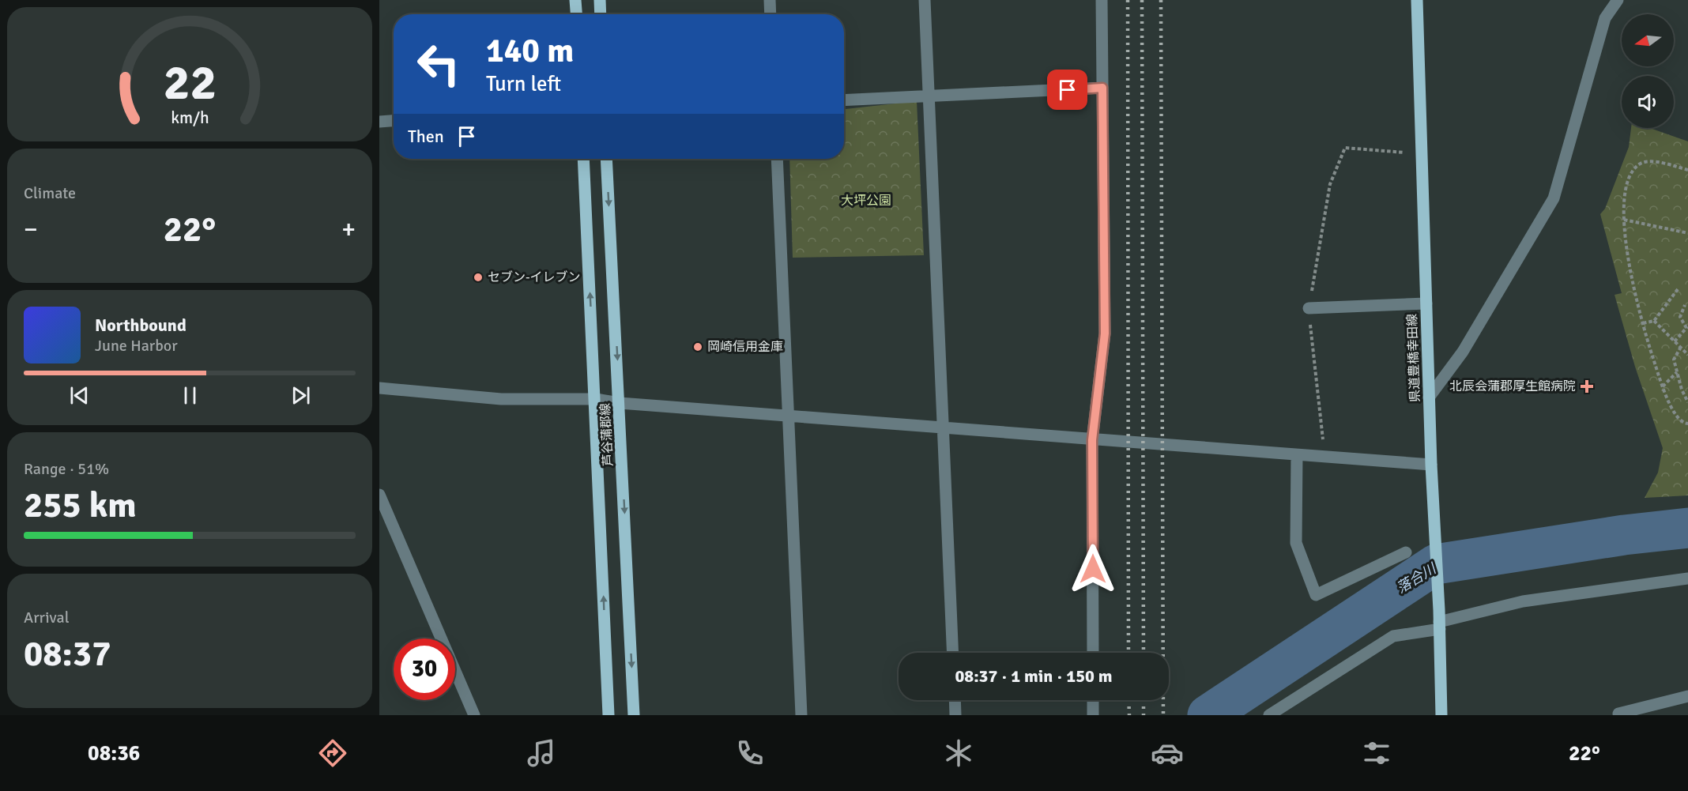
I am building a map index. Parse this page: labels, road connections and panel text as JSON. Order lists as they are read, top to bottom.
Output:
{
  "streets": {
    "main road": ["県道豊橋幸田線", "芦谷蒲郡線"]
  },
  "water": ["落合川"],
  "parks": ["大坪公園"],
  "places": {
    "other": ["セブン-イレブン", "岡崎信用金庫"],
    "health": ["北辰会蒲郡厚生館病院"]
  },
  "north": "left",
  "page": {
    "turn": ["140 m", "Turn left"],
    "then": "Then",
    "tile": [
      "Climate",
      ["Range · 51%", "255 km"],
      ["Arrival", "08:37"]
    ],
    "heat": ["−", "22°", "+"],
    "song": ["Northbound", "June Harbor"],
    "limit": "30",
    "trip": "08:37 · 1 min · 150 m",
    "tabs": ["08:36", "22°"],
    "gauge": ["22", "km/h"]
  }
}
